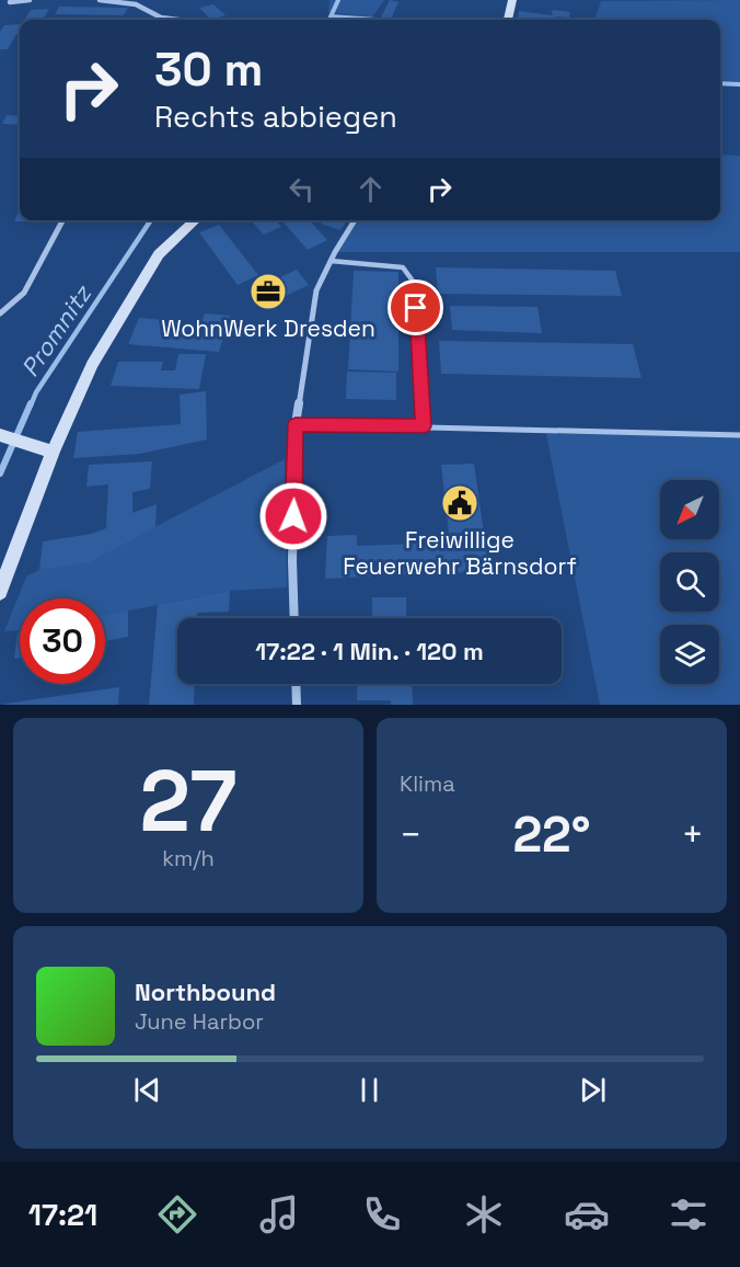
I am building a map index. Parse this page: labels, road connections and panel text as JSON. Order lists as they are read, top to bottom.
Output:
{
  "water": ["Promnitz"],
  "places": {
    "office": ["WohnWerk Dresden"],
    "public building": ["Freiwillige Feuerwehr Bärnsdorf"]
  },
  "north": "bottom left",
  "page": {
    "turn": ["30 m", "Rechts abbiegen"],
    "limit": "30",
    "trip": "17:22 · 1 Min. · 120 m",
    "tile": [
      ["27", "km/h"],
      "Klima"
    ],
    "heat": ["−", "22°", "+"],
    "song": ["Northbound", "June Harbor"],
    "tabs": "17:21"
  }
}
